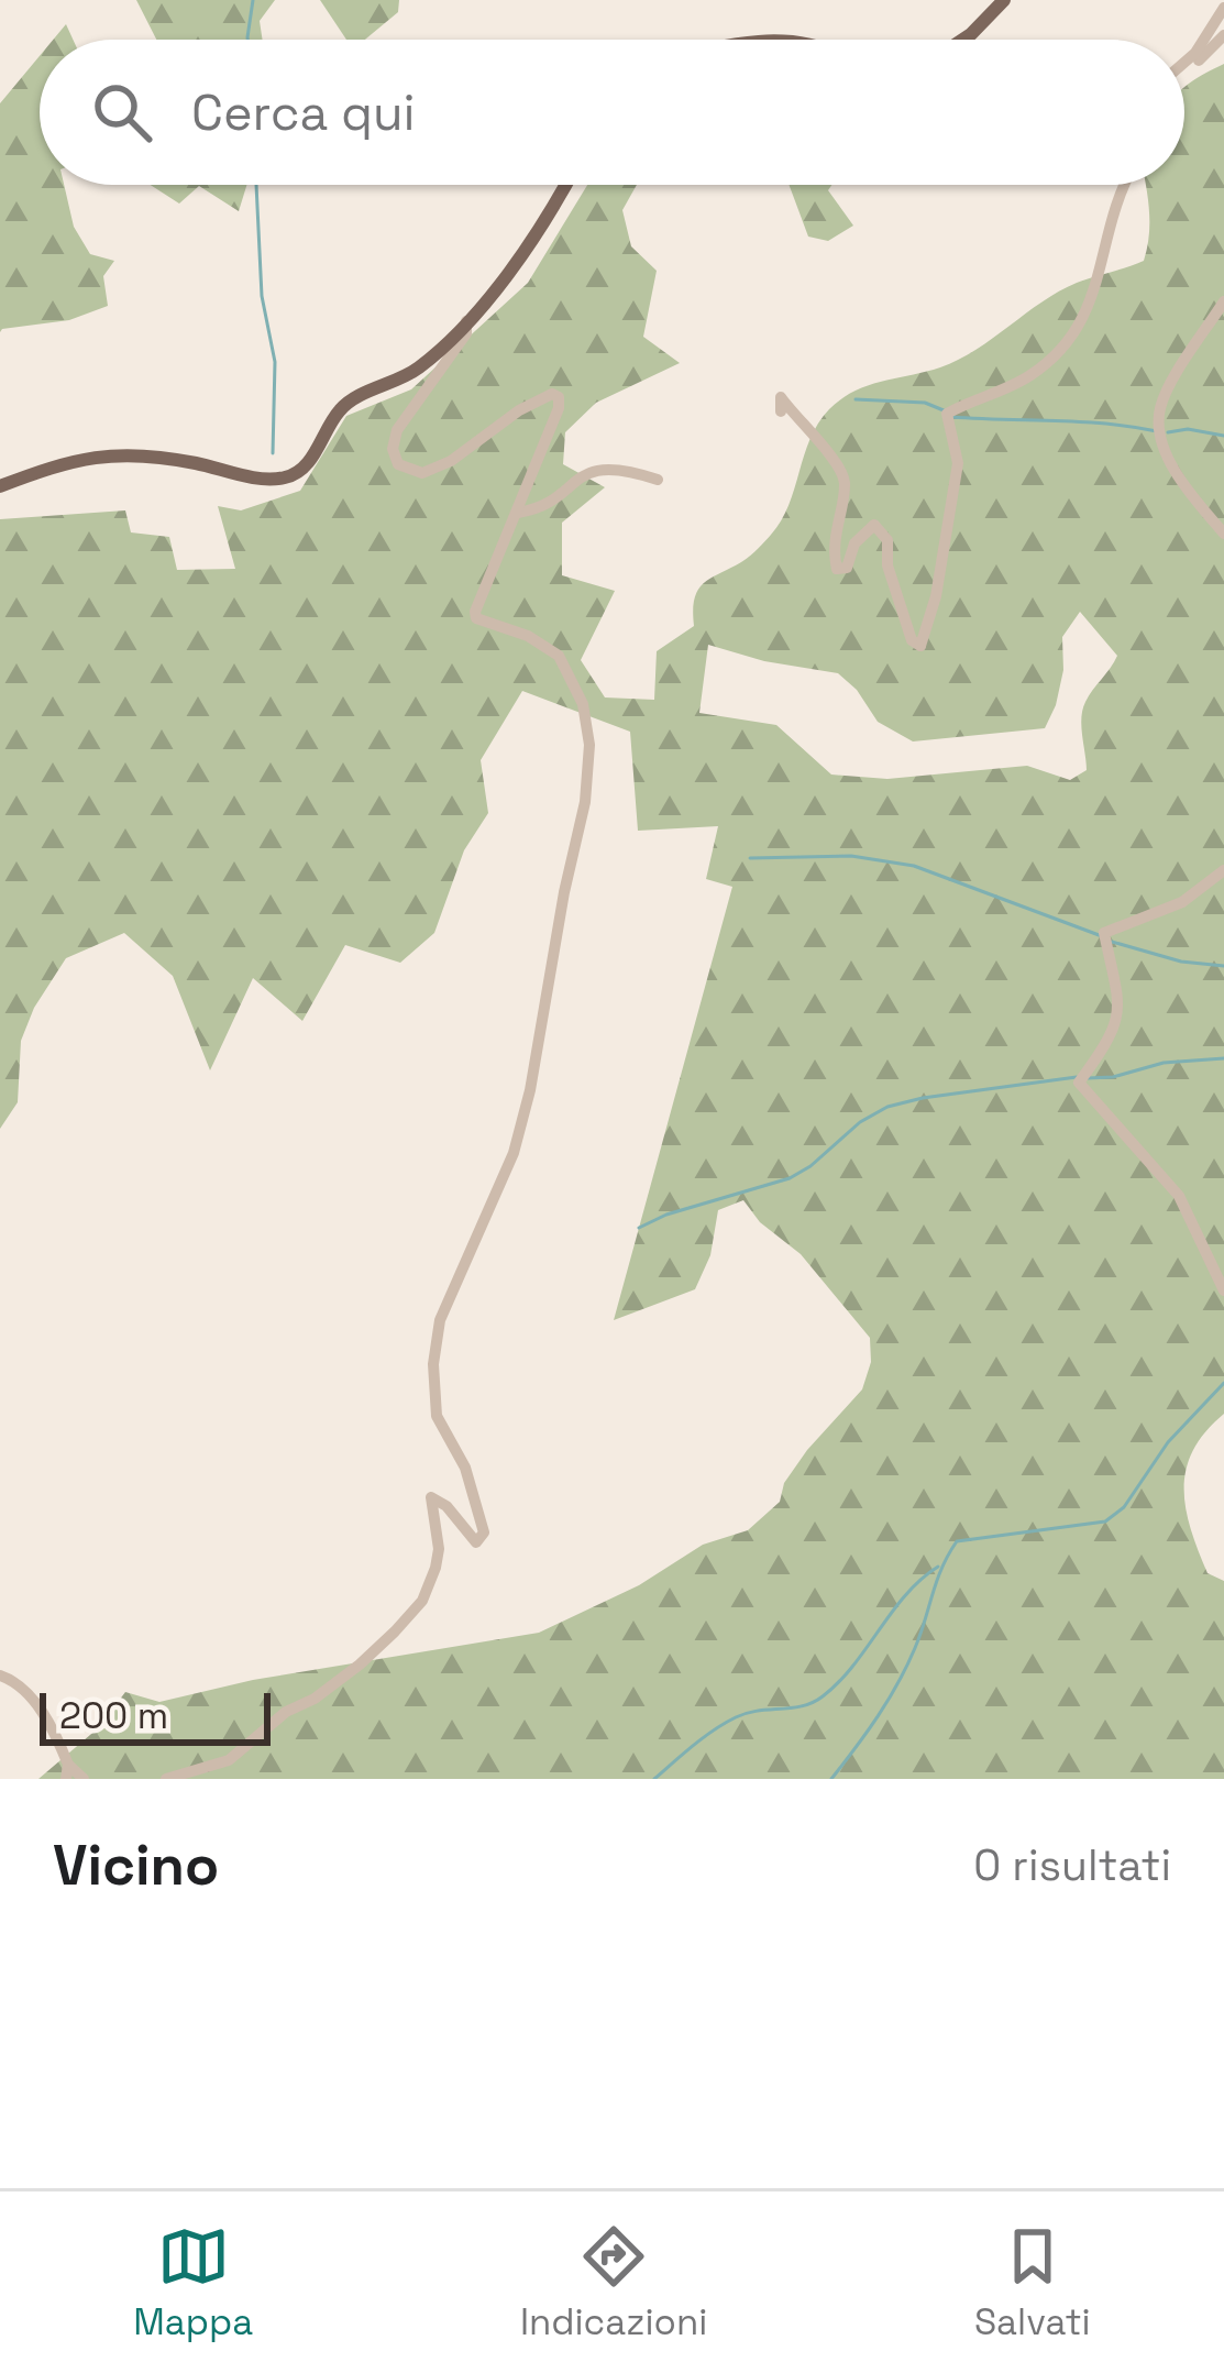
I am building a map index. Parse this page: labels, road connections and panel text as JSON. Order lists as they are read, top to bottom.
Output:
{
  "scale_bar": "200 m",
  "page": {
    "search": "Cerca qui",
    "scale": "200 m",
    "heading": ["Vicino", "0 risultati"],
    "nav": ["Mappa", "Indicazioni", "Salvati"]
  }
}
